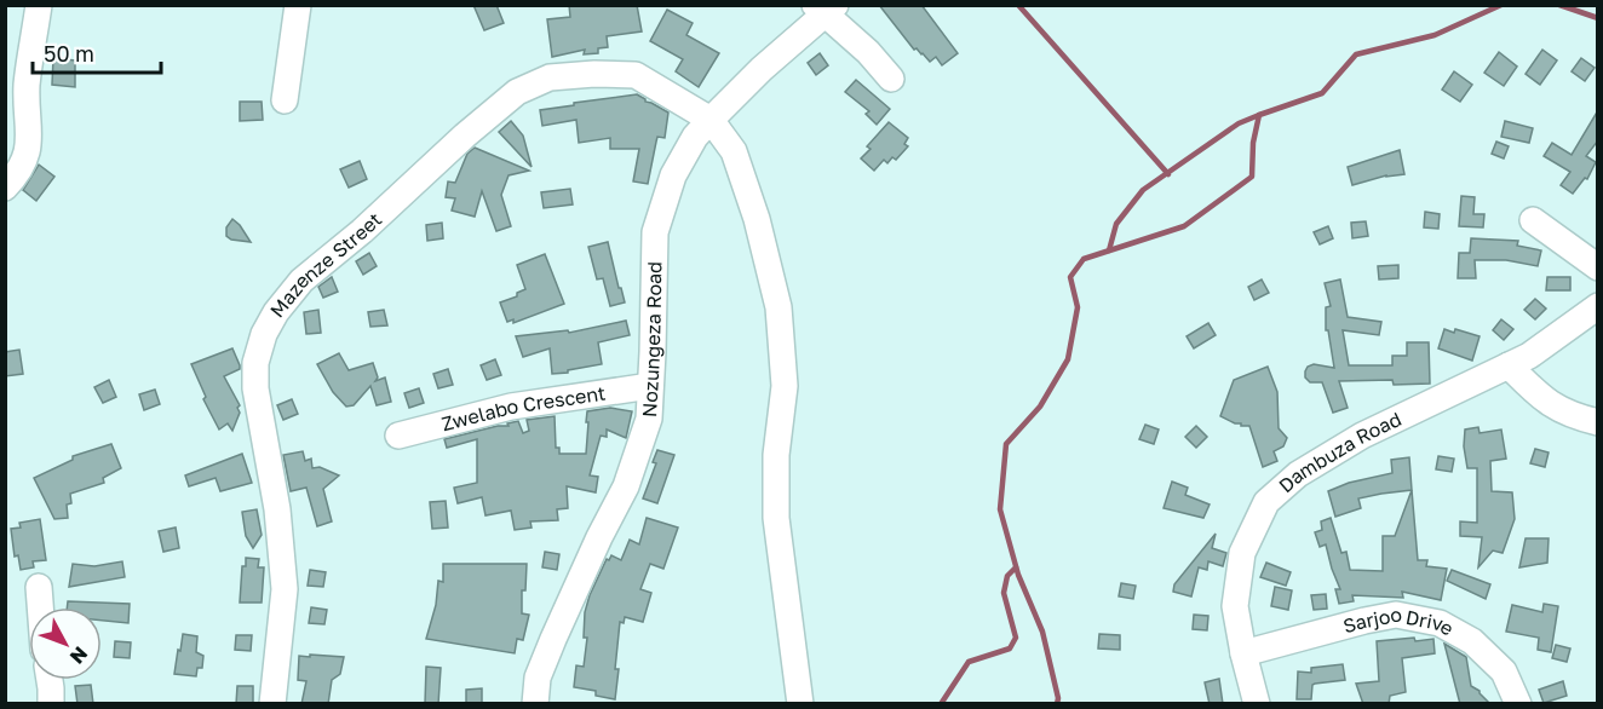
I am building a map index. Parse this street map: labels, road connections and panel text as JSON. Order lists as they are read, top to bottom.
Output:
{
  "streets": {
    "street": [
      "Mazenze Street",
      "Nozungeza Road",
      "Zwelabo Crescent",
      "Dambuza Road",
      "Sarjoo Drive"
    ]
  },
  "crossings": [
    ["Mazenze Street", "Nozungeza Road"],
    ["Nozungeza Road", "Zwelabo Crescent"],
    ["Dambuza Road", "Sarjoo Drive"]
  ],
  "scale_bar": "50 m",
  "north": "bottom right"
}
